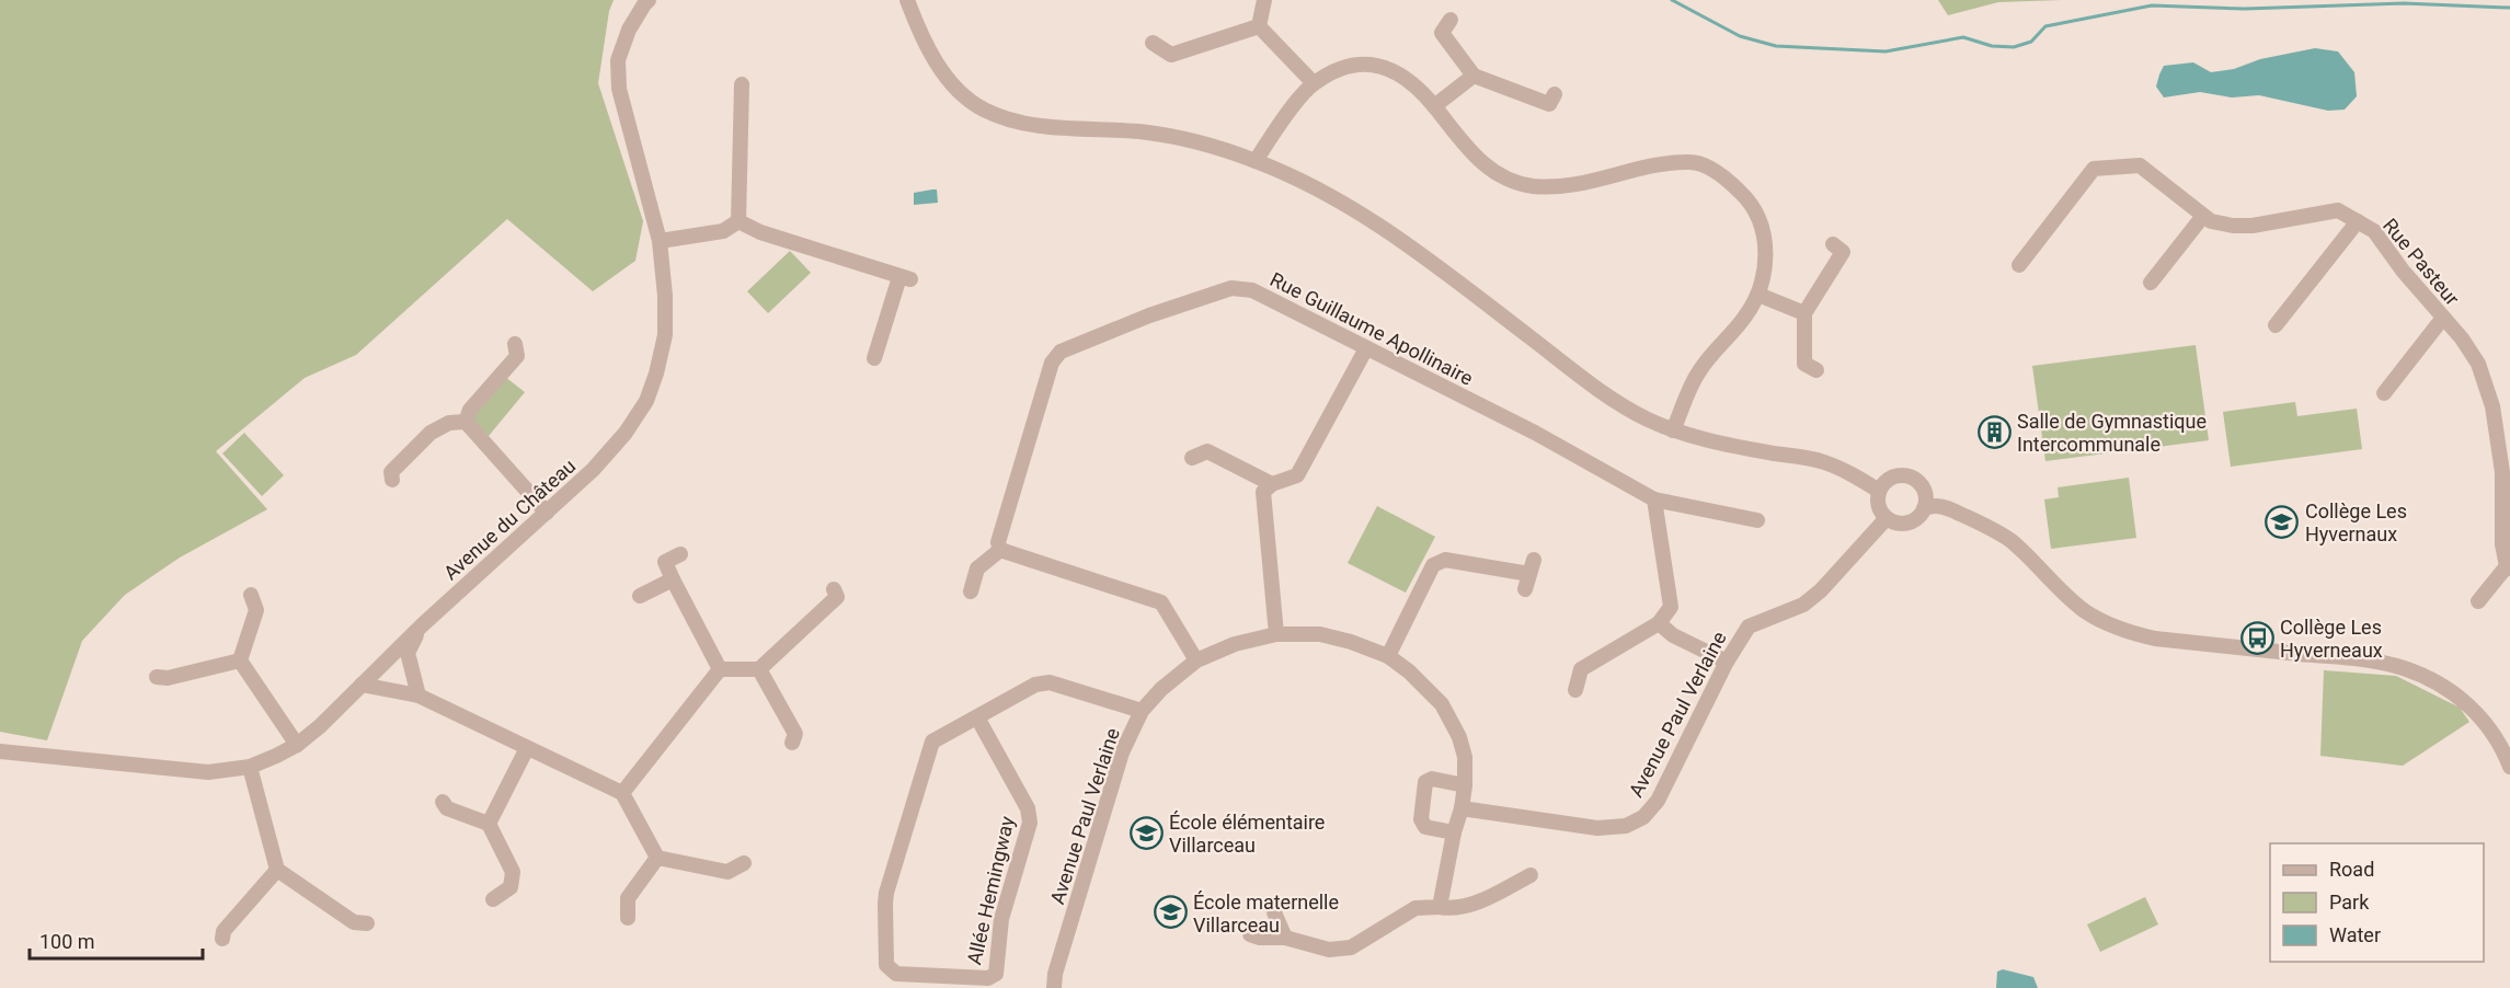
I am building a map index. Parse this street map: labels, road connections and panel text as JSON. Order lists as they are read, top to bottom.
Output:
{
  "streets": {
    "street": [
      "Rue Pasteur",
      "Rue Guillaume Apollinaire",
      "Avenue du Château",
      "Avenue Paul Verlaine",
      "Allée Hemingway"
    ]
  },
  "places": {
    "building": ["Salle de Gymnastique Intercommunale"],
    "school or university": ["Collège Les Hyvernaux", "École élémentaire Villarceau", "École maternelle Villarceau"],
    "bus stop": ["Collège Les Hyverneaux"]
  },
  "legend": ["Road", "Park", "Water"],
  "scale_bar": "100 m"
}
